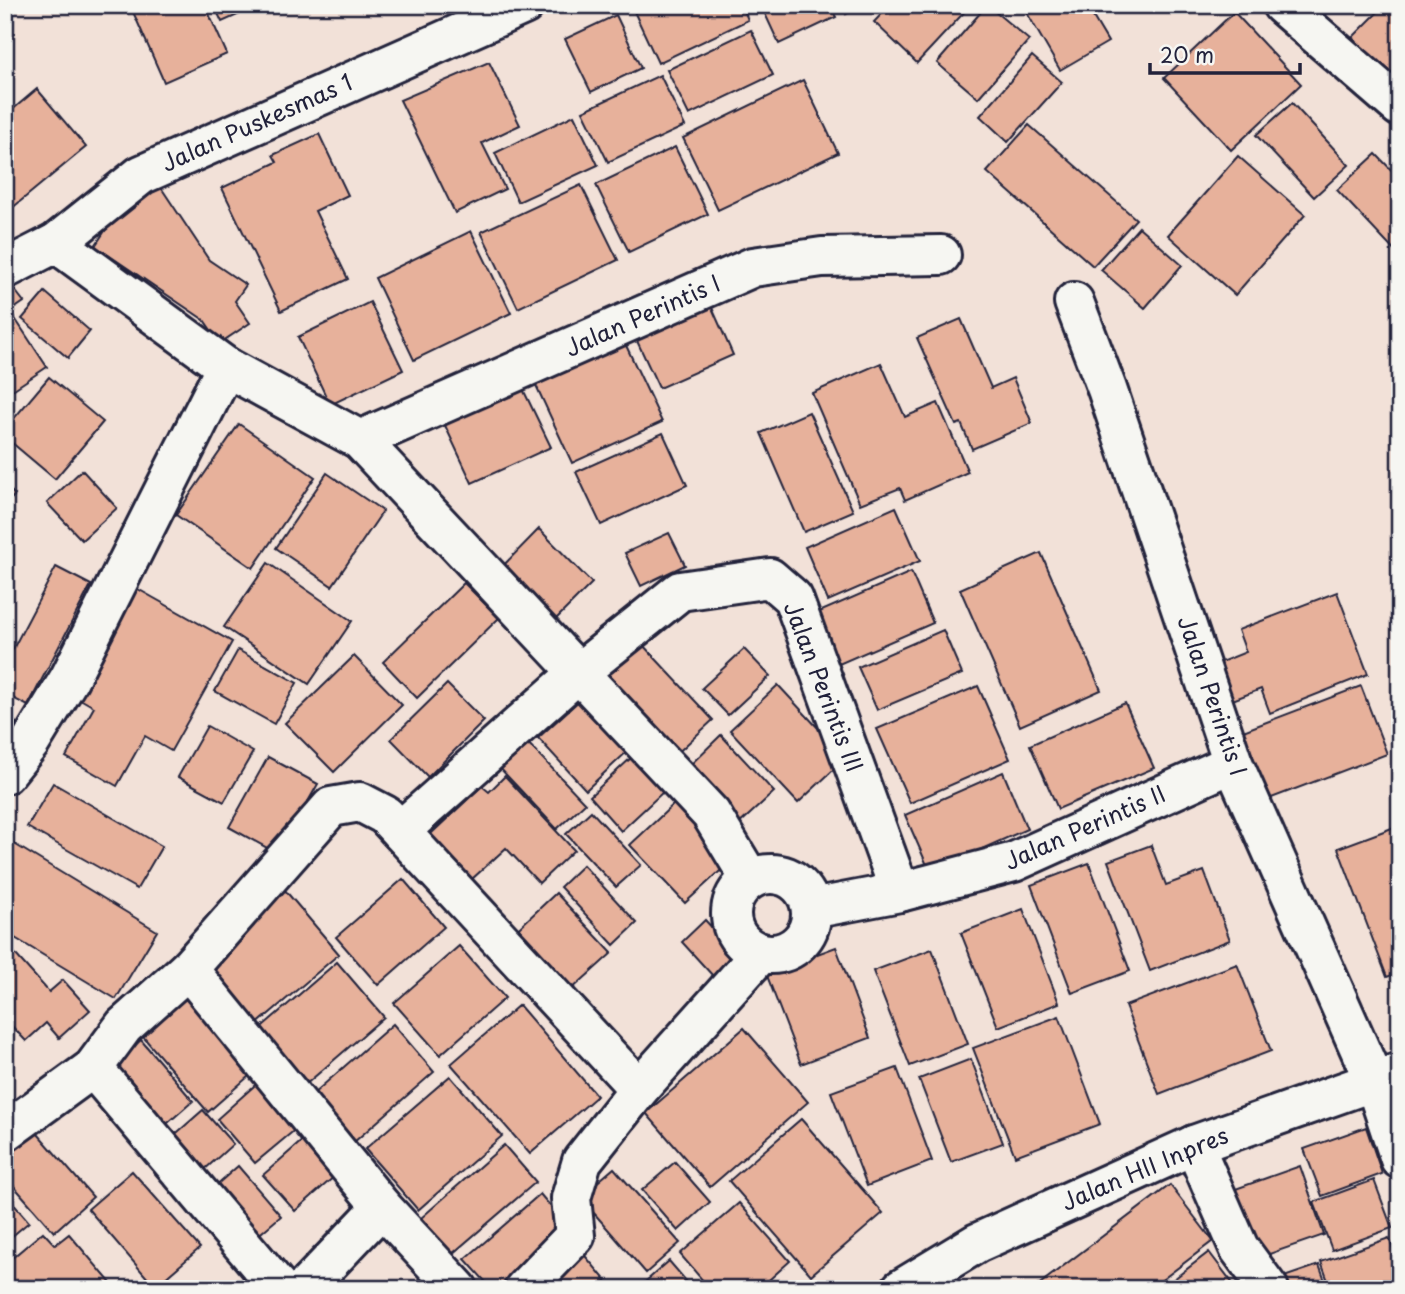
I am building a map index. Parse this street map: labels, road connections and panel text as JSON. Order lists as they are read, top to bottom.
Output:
{
  "streets": {
    "street": [
      "Jalan Puskesmas 1",
      "Jalan Perintis I",
      "Jalan Perintis III",
      "Jalan Perintis II",
      "Jalan HII Inpres"
    ]
  },
  "crossings": [
    ["Jalan Perintis I", "Jalan Perintis II"],
    ["Jalan Perintis I", "Jalan HII Inpres"],
    ["Jalan Perintis III", "Jalan Perintis II"]
  ],
  "scale_bar": "20 m"
}
